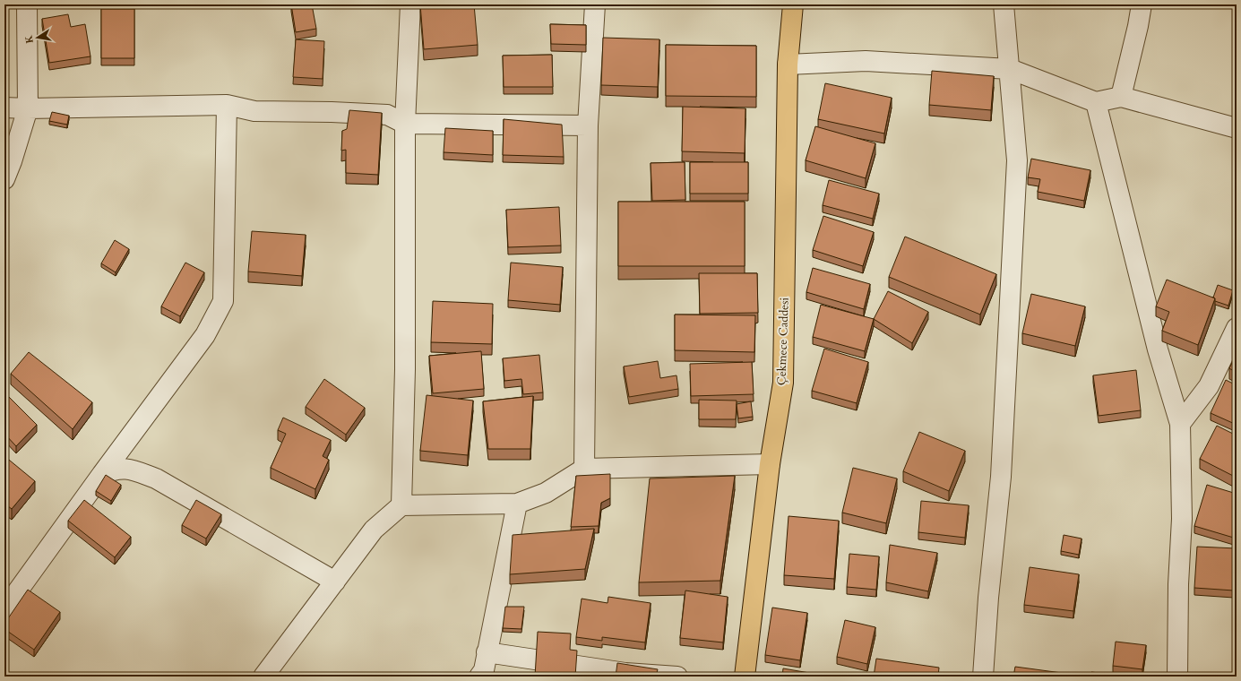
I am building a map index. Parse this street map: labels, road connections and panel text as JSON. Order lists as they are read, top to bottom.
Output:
{
  "streets": {
    "main road": ["Çekmece Caddesi"]
  },
  "north": "left"
}
